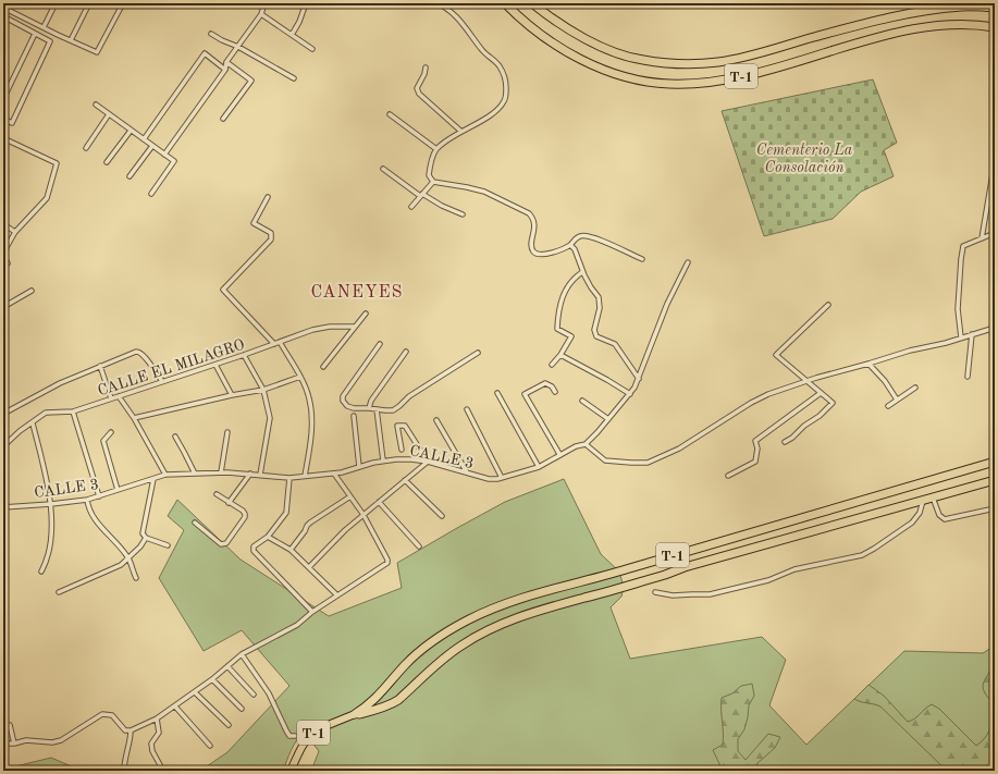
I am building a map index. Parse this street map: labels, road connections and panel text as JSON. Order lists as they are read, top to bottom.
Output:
{
  "streets": {
    "highway": ["T-1"],
    "street": ["CALLE EL MILAGRO", "CALLE 3"]
  },
  "districts": ["CANEYES"],
  "parks": ["Cementerio La Consolación"]
}
